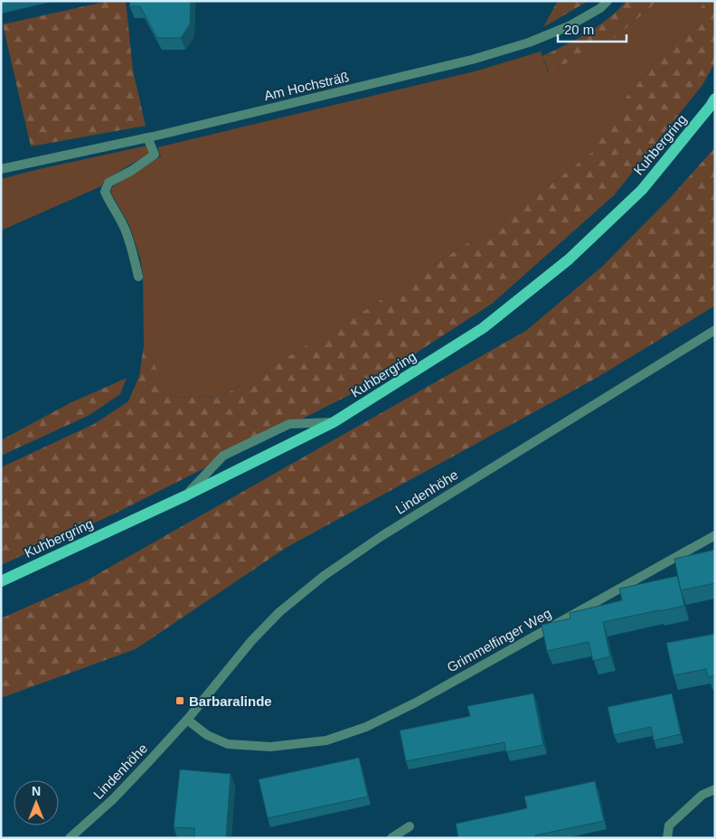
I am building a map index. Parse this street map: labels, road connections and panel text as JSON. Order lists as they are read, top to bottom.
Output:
{
  "streets": {
    "main road": ["Kuhbergring"],
    "street": ["Am Hochsträß", "Lindenhöhe", "Grimmelfinger Weg"]
  },
  "crossings": [
    ["Lindenhöhe", "Grimmelfinger Weg"]
  ],
  "places": {
    "transit": ["Barbaralinde"]
  },
  "scale_bar": "20 m",
  "north": "top"
}
